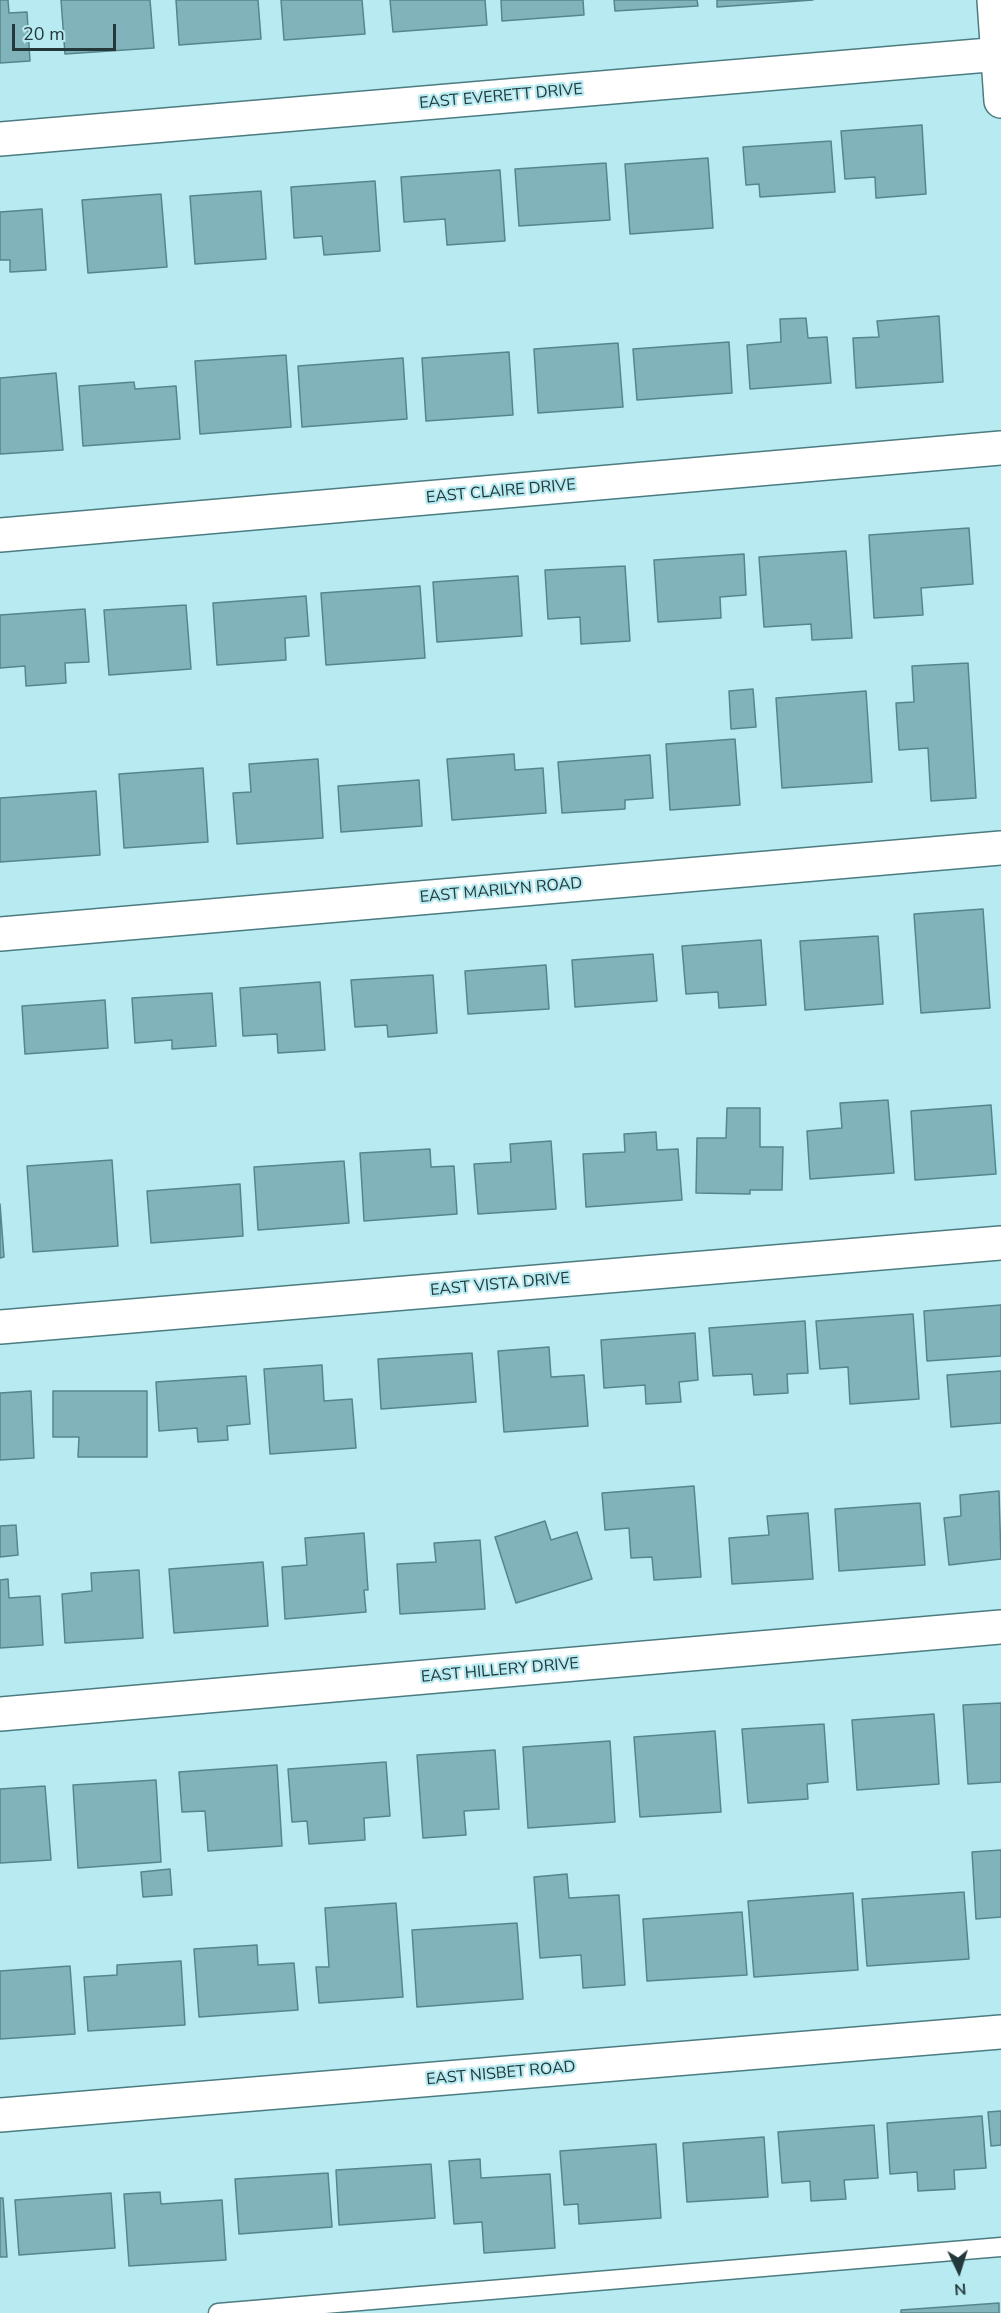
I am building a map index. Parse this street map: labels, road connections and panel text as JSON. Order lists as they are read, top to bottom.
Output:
{
  "streets": {
    "street": [
      "EAST EVERETT DRIVE",
      "EAST CLAIRE DRIVE",
      "EAST MARILYN ROAD",
      "EAST VISTA DRIVE",
      "EAST HILLERY DRIVE",
      "EAST NISBET ROAD"
    ]
  },
  "scale_bar": "20 m",
  "north": "bottom"
}
